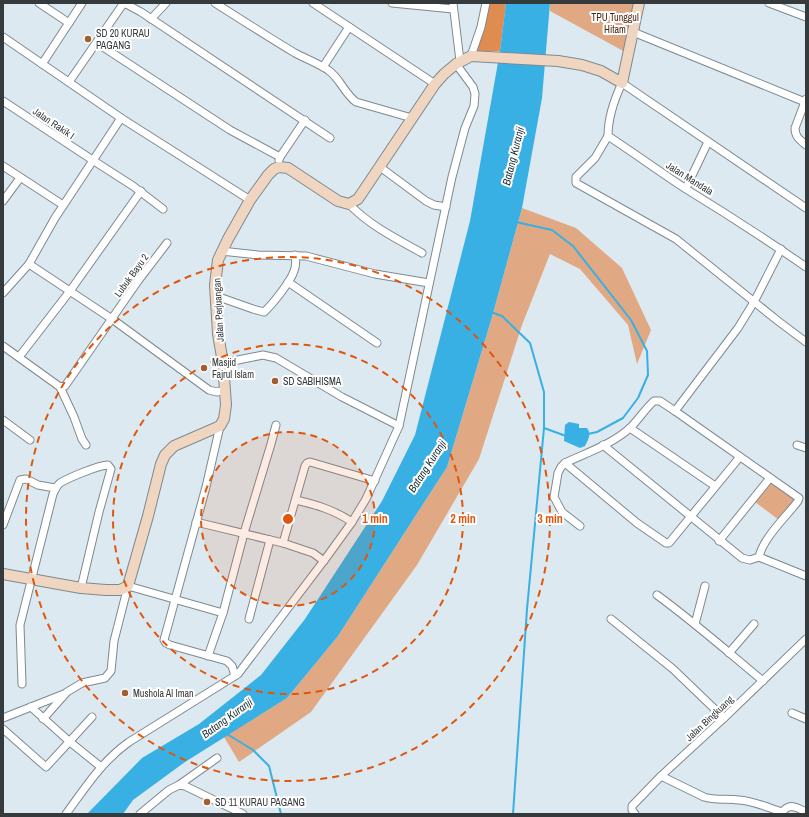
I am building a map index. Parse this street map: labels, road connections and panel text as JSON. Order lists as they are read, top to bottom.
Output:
{
  "streets": {
    "street": [
      "Jalan Rakik I",
      "Jalan Mandala",
      "Lubuk Bayu 2",
      "Jalan Perjuangan",
      "Jalan Bingkuang"
    ]
  },
  "water": ["Batang Kuranji"],
  "parks": ["TPU Tunggul Hitam"],
  "places": [
    "SD 20 KURAU PAGANG",
    "Masjid Fajrul Islam",
    "SD SABIHISMA",
    "Mushola Al Iman",
    "SD 11 KURAU PAGANG"
  ],
  "rings": ["1 min", "2 min", "3 min"]
}
